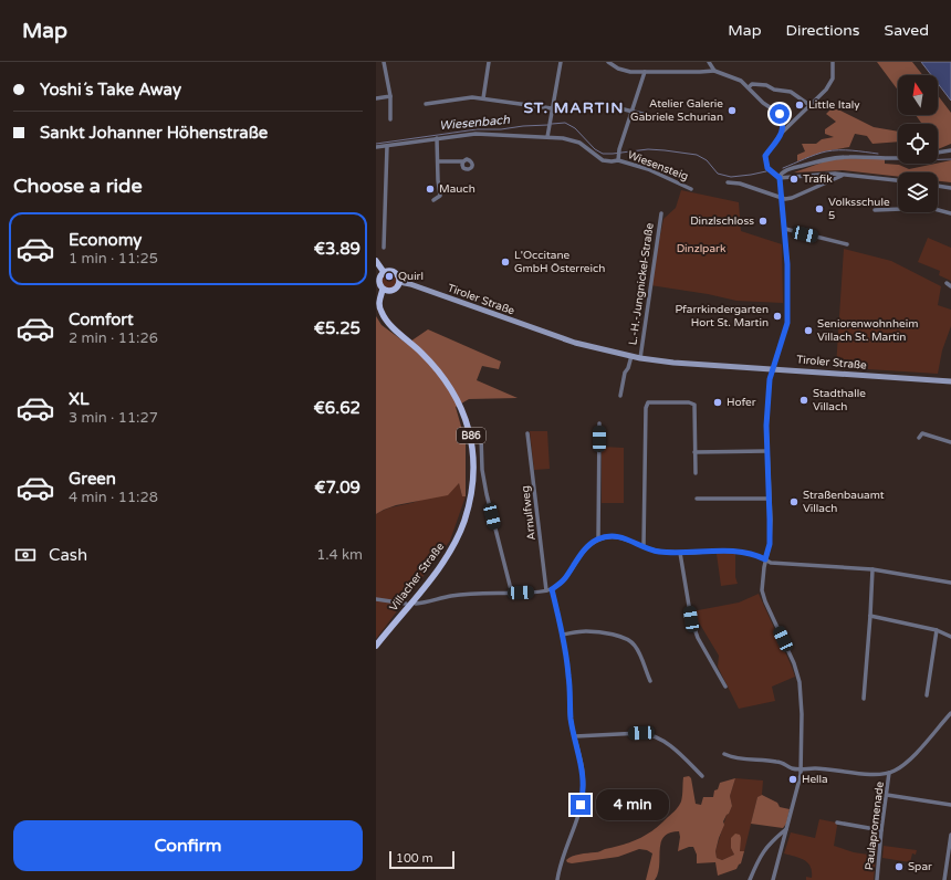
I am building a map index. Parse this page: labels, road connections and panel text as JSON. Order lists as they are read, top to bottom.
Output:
{
  "streets": {
    "main road": ["Tiroler Straße", "B86", "Villacher Straße"],
    "street": [
      "Wiesensteig",
      "L.-H.-Jungnickel-Straße",
      "Arnulfweg",
      "Paulapromenade"
    ]
  },
  "crossings": [
    ["L.-H.-Jungnickel-Straße", "Tiroler Straße"],
    ["Tiroler Straße", "B86"],
    ["B86", "Villacher Straße"]
  ],
  "districts": ["ST. MARTIN"],
  "water": ["Wiesenbach"],
  "parks": ["Dinzlpark"],
  "places": [
    "Little Italy",
    "Atelier Galerie Gabriele Schurian",
    "Trafik",
    "Mauch",
    "Volksschule 5",
    "Dinzlschloss",
    "L'Occitane GmbH Österreich",
    "Quirl",
    "Pfarrkindergarten Hort St. Martin",
    "Seniorenwohnheim Villach St. Martin",
    "Stadthalle Villach",
    "Hofer",
    "Straßenbauamt Villach",
    "Hella",
    "Spar"
  ],
  "scale_bar": "100 m",
  "north": "top",
  "page": {
    "header": "Map",
    "nav": ["Map", "Directions", "Saved"],
    "banner": ["Yoshi´s Take Away", "Sankt Johanner Höhenstraße"],
    "heading": "Choose a ride",
    "list": [
      {
        "name": "Economy",
        "note": "1 min · 11:25",
        "value": "€3.89"
      },
      {
        "name": "Comfort",
        "note": "2 min · 11:26",
        "value": "€5.25"
      },
      {
        "name": "XL",
        "note": "3 min · 11:27",
        "value": "€6.62"
      },
      {
        "name": "Green",
        "note": "4 min · 11:28",
        "value": "€7.09"
      }
    ],
    "pay": ["Cash", "1.4 km"],
    "bubble": "4 min",
    "buttons": "Confirm",
    "scale": "100 m"
  }
}
